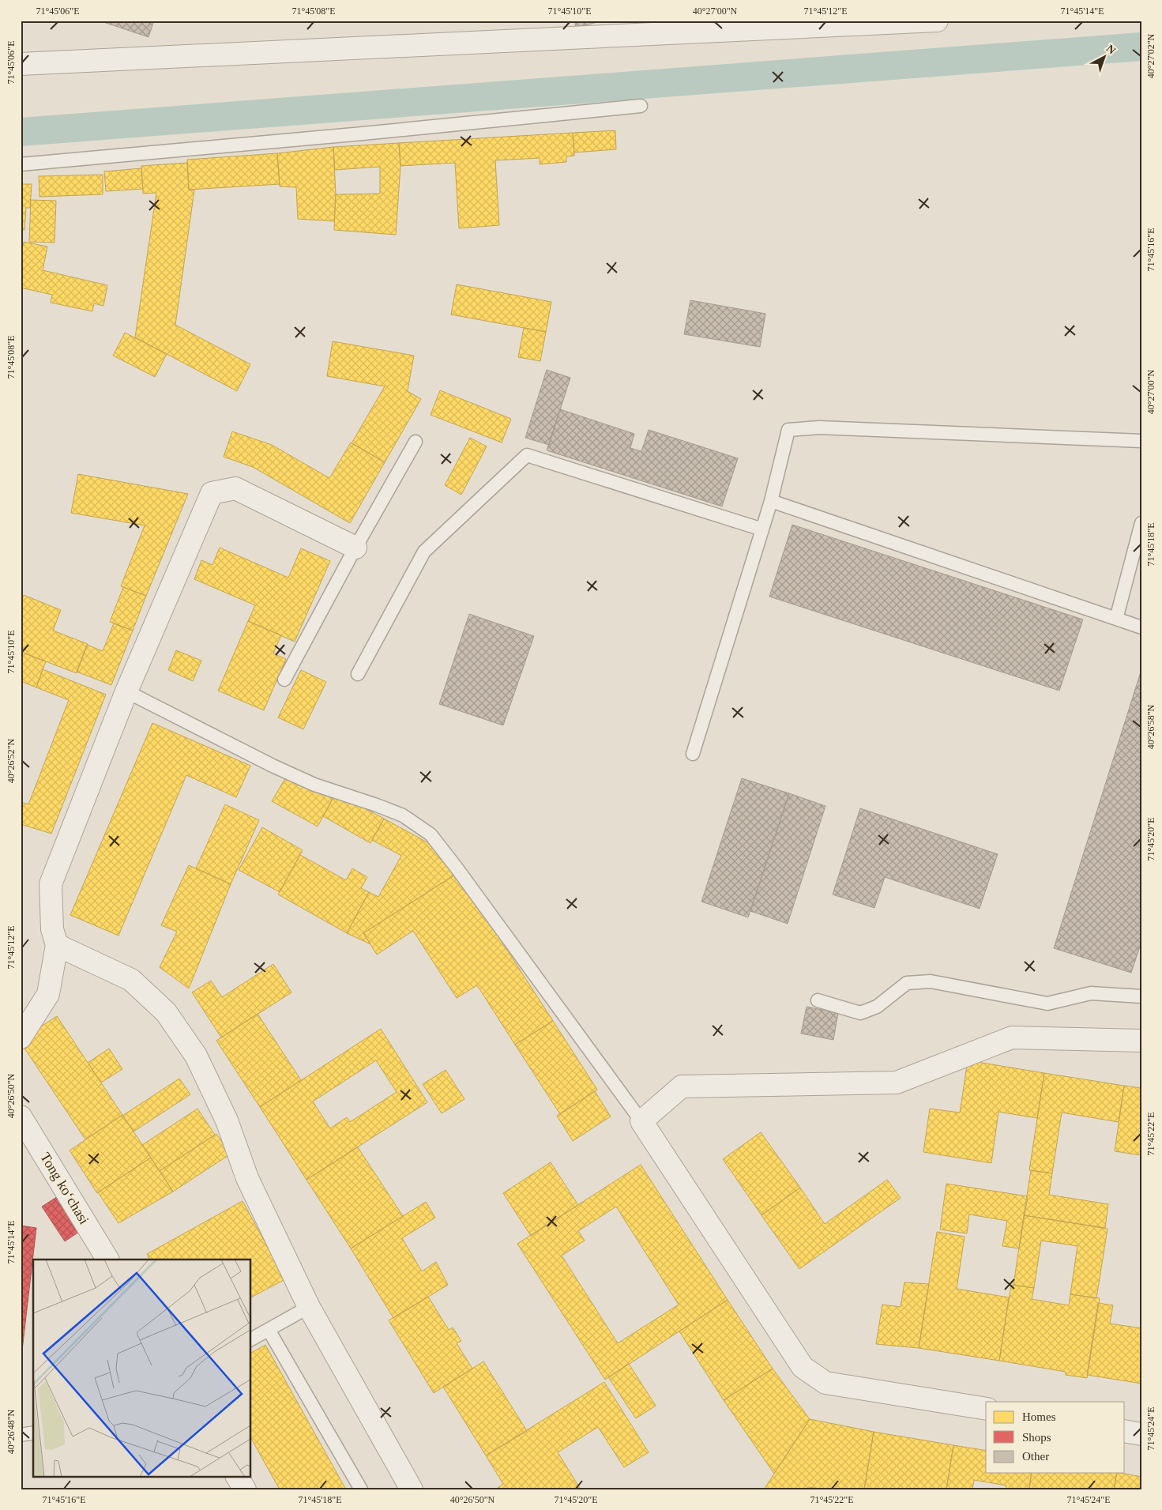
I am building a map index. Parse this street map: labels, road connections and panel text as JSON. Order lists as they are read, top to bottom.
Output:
{
  "streets": {
    "street": ["Tong koʻchasi"]
  },
  "legend": ["Homes", "Shops", "Other"],
  "north": "top right",
  "coordinates": [
    "71°45'06\"E",
    "71°45'08\"E",
    "71°45'10\"E",
    "40°27'00\"N",
    "71°45'12\"E",
    "71°45'14\"E",
    "40°27'02\"N",
    "71°45'16\"E",
    "71°45'18\"E",
    "40°26'58\"N",
    "40°26'52\"N",
    "71°45'20\"E",
    "40°26'50\"N",
    "71°45'22\"E",
    "71°45'24\"E",
    "40°26'48\"N"
  ]
}
